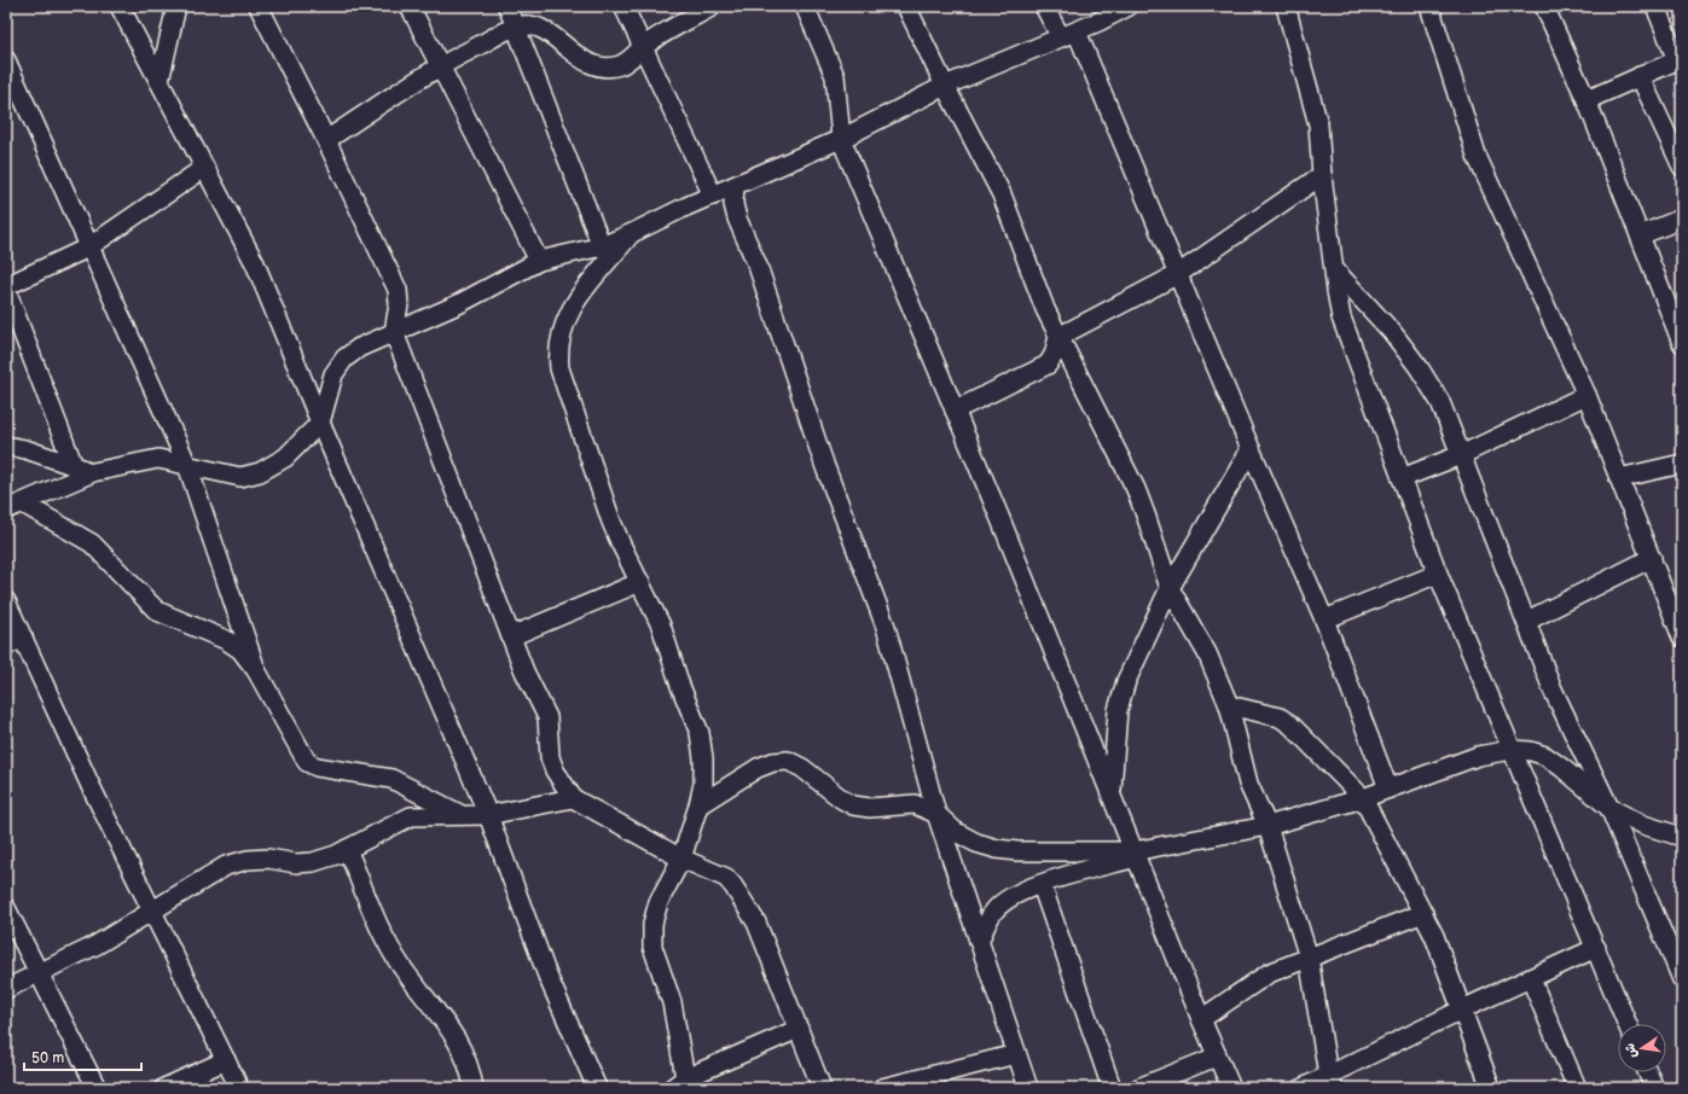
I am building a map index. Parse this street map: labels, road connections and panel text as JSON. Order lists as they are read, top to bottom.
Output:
{
  "scale_bar": "50 m",
  "north": "left"
}
